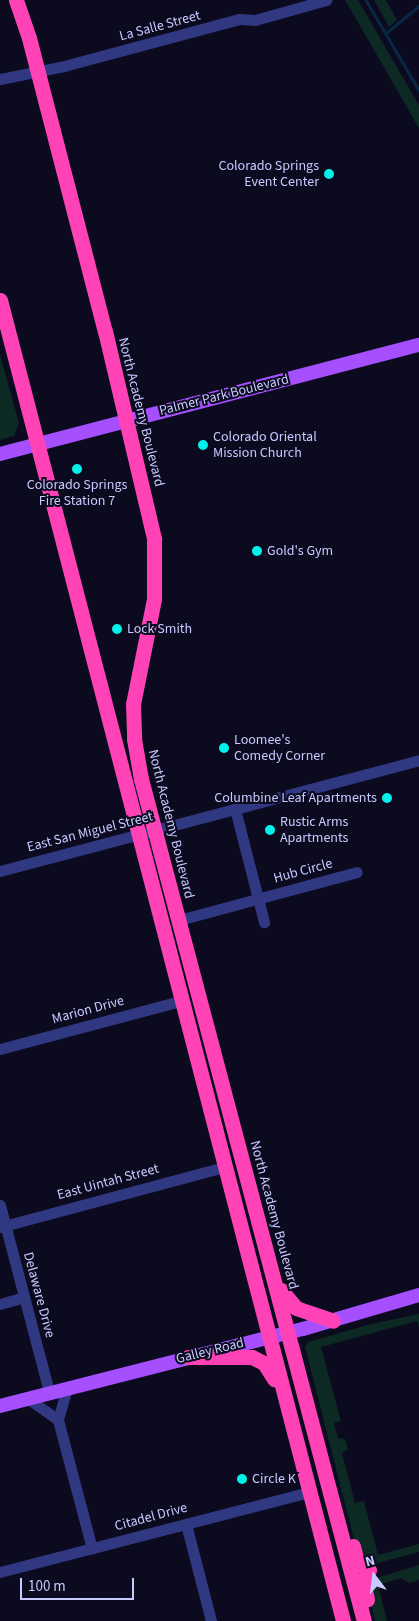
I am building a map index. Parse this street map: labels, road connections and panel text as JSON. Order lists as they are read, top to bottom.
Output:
{
  "streets": {
    "highway": ["North Academy Boulevard"],
    "main road": ["Palmer Park Boulevard", "Galley Road"],
    "street": [
      "La Salle Street",
      "East San Miguel Street",
      "Hub Circle",
      "Marion Drive",
      "East Uintah Street",
      "Delaware Drive",
      "Citadel Drive"
    ]
  },
  "crossings": [
    ["La Salle Street", "North Academy Boulevard"],
    ["Palmer Park Boulevard", "North Academy Boulevard"],
    ["North Academy Boulevard", "East San Miguel Street"],
    ["North Academy Boulevard", "Hub Circle"],
    ["North Academy Boulevard", "Galley Road"],
    ["East Uintah Street", "Delaware Drive"],
    ["Delaware Drive", "Galley Road"]
  ],
  "places": [
    "Colorado Springs Event Center",
    "Colorado Oriental Mission Church",
    "Colorado Springs Fire Station 7",
    "Gold's Gym",
    "Lock Smith",
    "Loomee's Comedy Corner",
    "Columbine Leaf Apartments",
    "Rustic Arms Apartments",
    "Circle K"
  ],
  "scale_bar": "100 m",
  "north": "top"
}
